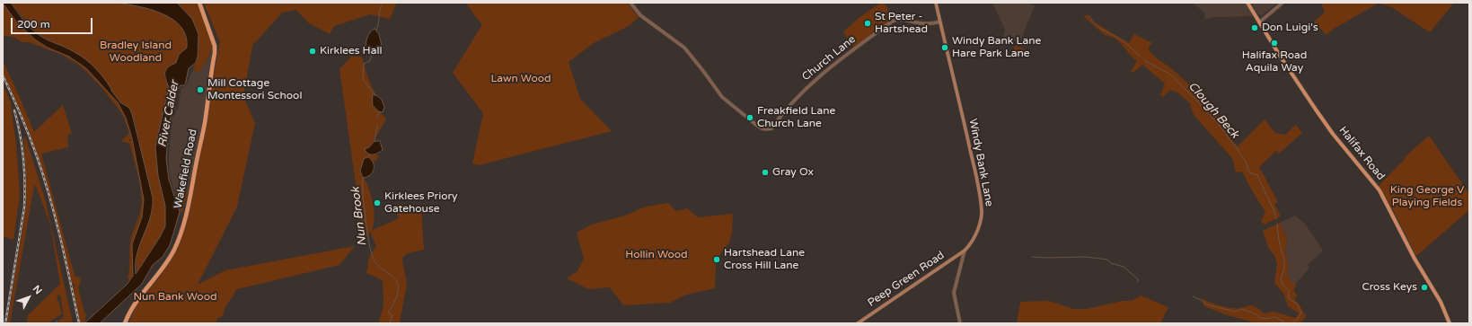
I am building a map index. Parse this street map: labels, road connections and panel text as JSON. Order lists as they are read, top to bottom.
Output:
{
  "streets": {
    "highway": ["Wakefield Road"],
    "main road": ["Halifax Road", "Windy Bank Lane", "Peep Green Road"],
    "street": ["Church Lane"]
  },
  "crossings": [
    ["Church Lane", "Windy Bank Lane"],
    ["Windy Bank Lane", "Peep Green Road"]
  ],
  "water": ["Clough Beck", "River Calder", "Nun Brook"],
  "parks": [
    "Bradley Island Woodland",
    "Lawn Wood",
    "King George V Playing Fields",
    "Hollin Wood",
    "Nun Bank Wood"
  ],
  "places": [
    "St Peter - Hartshead",
    "Don Luigi's",
    "Halifax Road Aquila Way",
    "Windy Bank Lane Hare Park Lane",
    "Kirklees Hall",
    "Mill Cottage Montessori School",
    "Freakfield Lane Church Lane",
    "Gray Ox",
    "Kirklees Priory Gatehouse",
    "Hartshead Lane Cross Hill Lane",
    "Cross Keys"
  ],
  "scale_bar": "200 m",
  "north": "top right"
}
